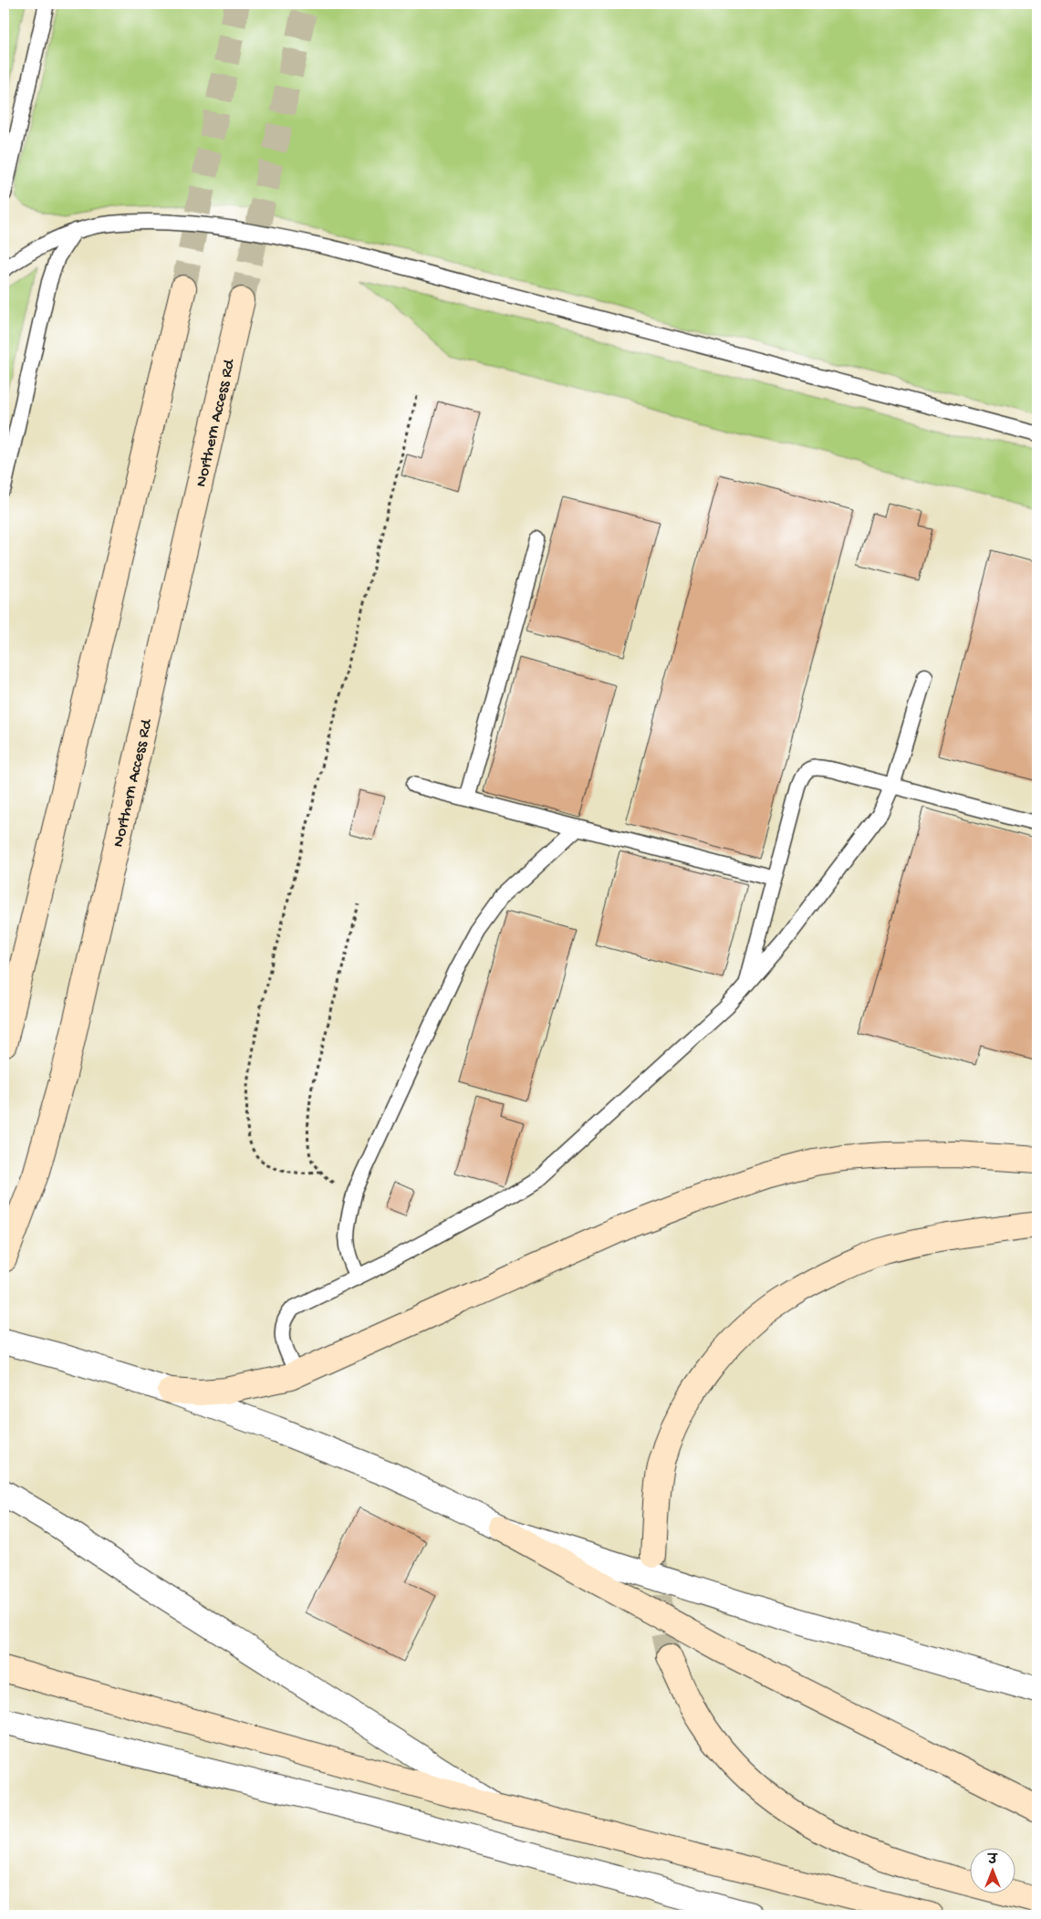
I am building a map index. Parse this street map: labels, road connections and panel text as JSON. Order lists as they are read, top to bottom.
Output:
{
  "streets": {
    "main road": ["Northern Access Rd"]
  },
  "north": "top"
}
